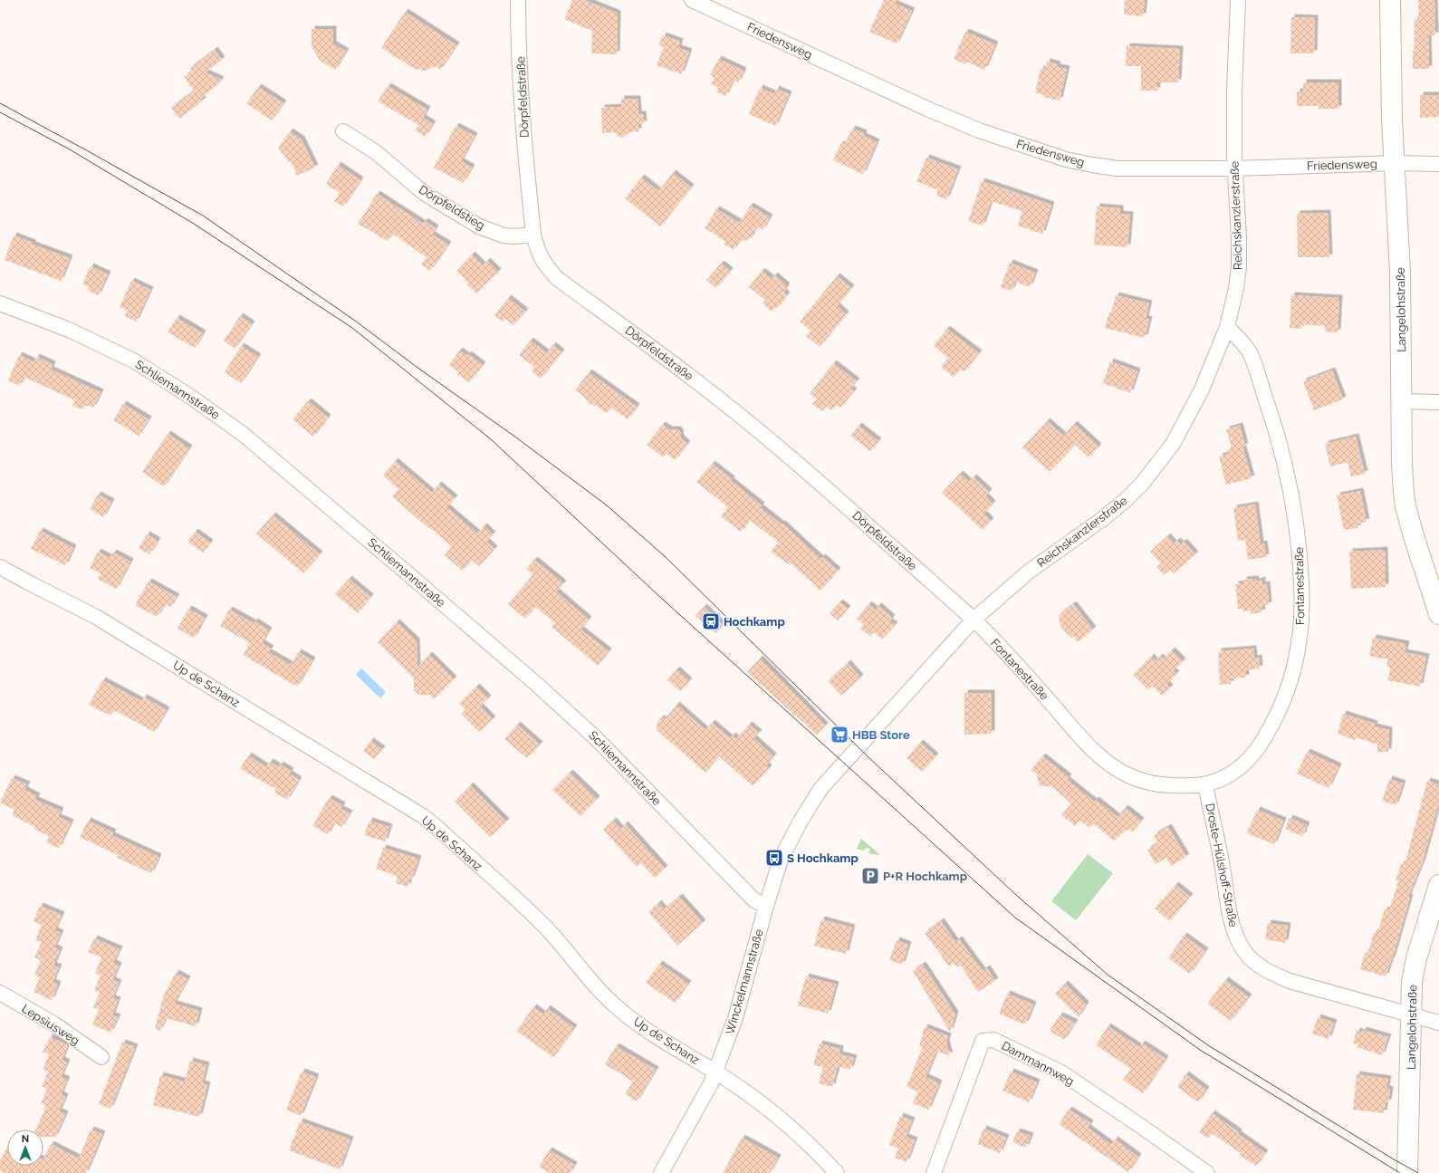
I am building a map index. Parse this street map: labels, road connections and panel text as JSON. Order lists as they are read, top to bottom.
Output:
{
  "streets": {
    "street": [
      "Friedensweg",
      "Dörpfeldstraße",
      "Dörpfeldstieg",
      "Reichskanzlerstraße",
      "Langelohstraße",
      "Schliemannstraße",
      "Fontanestraße",
      "Up de Schanz",
      "Droste-Hülshoff-Straße",
      "Winckelmannstraße",
      "Lepsiusweg",
      "Dammannweg"
    ]
  },
  "crossings": [
    ["Friedensweg", "Reichskanzlerstraße"],
    ["Friedensweg", "Langelohstraße"],
    ["Dörpfeldstraße", "Dörpfeldstieg"],
    ["Dörpfeldstraße", "Reichskanzlerstraße"],
    ["Dörpfeldstraße", "Fontanestraße"],
    ["Reichskanzlerstraße", "Fontanestraße"],
    ["Reichskanzlerstraße", "Winckelmannstraße"],
    ["Langelohstraße", "Droste-Hülshoff-Straße"],
    ["Schliemannstraße", "Winckelmannstraße"],
    ["Fontanestraße", "Droste-Hülshoff-Straße"],
    ["Up de Schanz", "Winckelmannstraße"]
  ],
  "places": {
    "station": ["Hochkamp"],
    "supermarket": ["HBB Store"],
    "bus stop": ["S Hochkamp"],
    "parking": ["P+R Hochkamp"]
  },
  "north": "top"
}
